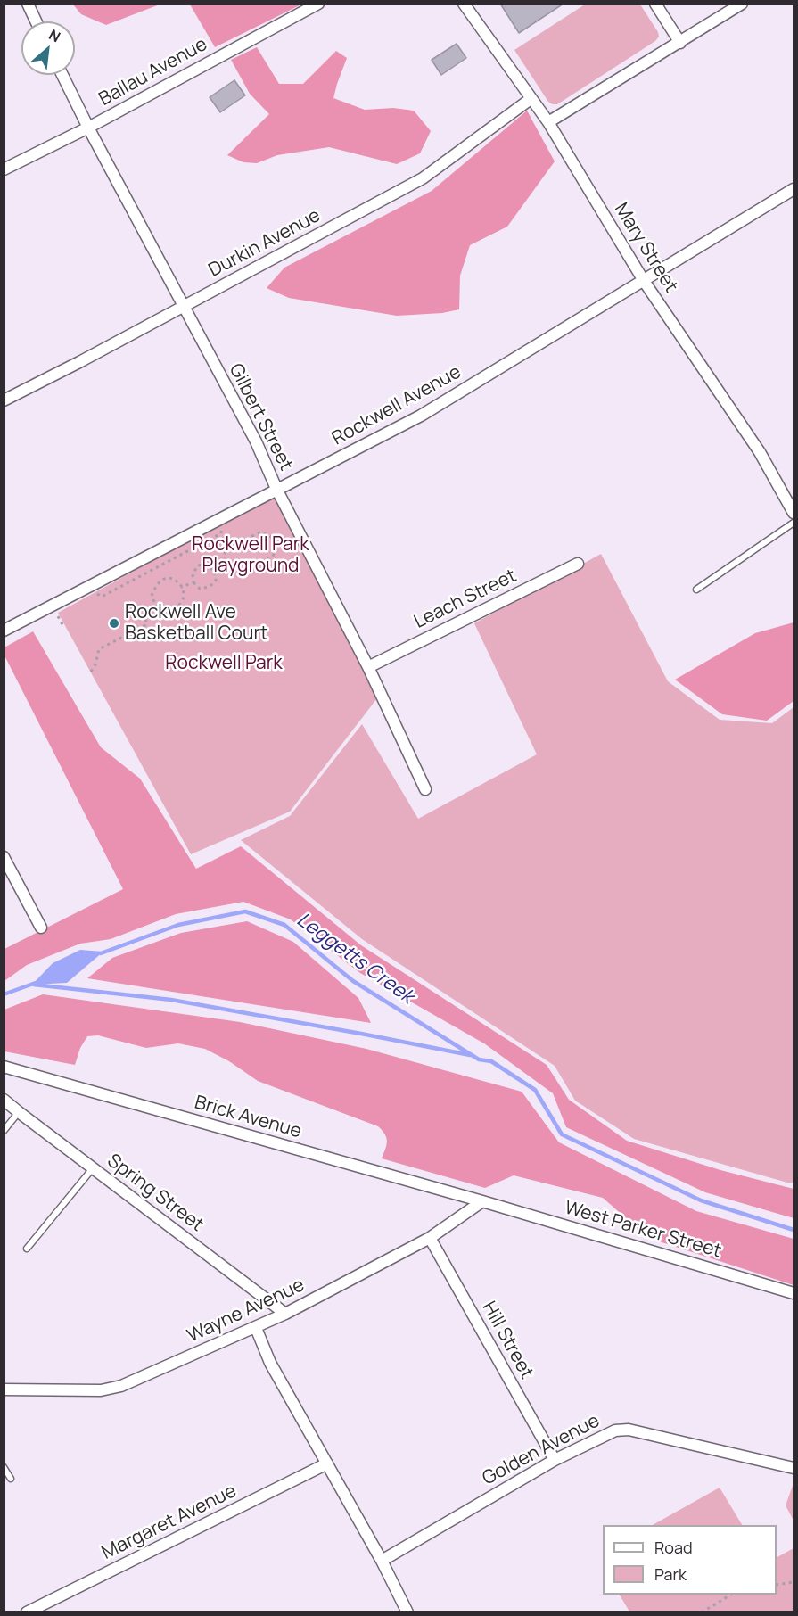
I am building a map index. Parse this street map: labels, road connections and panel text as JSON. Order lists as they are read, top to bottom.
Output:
{
  "streets": {
    "street": [
      "Ballau Avenue",
      "Durkin Avenue",
      "Mary Street",
      "Rockwell Avenue",
      "Gilbert Street",
      "Leach Street",
      "Brick Avenue",
      "Spring Street",
      "West Parker Street",
      "Wayne Avenue",
      "Hill Street",
      "Golden Avenue",
      "Margaret Avenue"
    ]
  },
  "crossings": [
    ["Ballau Avenue", "Gilbert Street"],
    ["Durkin Avenue", "Mary Street"],
    ["Durkin Avenue", "Gilbert Street"],
    ["Mary Street", "Rockwell Avenue"],
    ["Rockwell Avenue", "Gilbert Street"],
    ["Gilbert Street", "Leach Street"],
    ["Brick Avenue", "West Parker Street"],
    ["Brick Avenue", "Wayne Avenue"],
    ["Spring Street", "Wayne Avenue"],
    ["West Parker Street", "Wayne Avenue"],
    ["Wayne Avenue", "Hill Street"],
    ["Hill Street", "Golden Avenue"]
  ],
  "water": ["Leggetts Creek"],
  "parks": ["Rockwell Park Playground", "Rockwell Park"],
  "places": ["Rockwell Ave Basketball Court"],
  "legend": ["Road", "Park"],
  "north": "top right"
}
